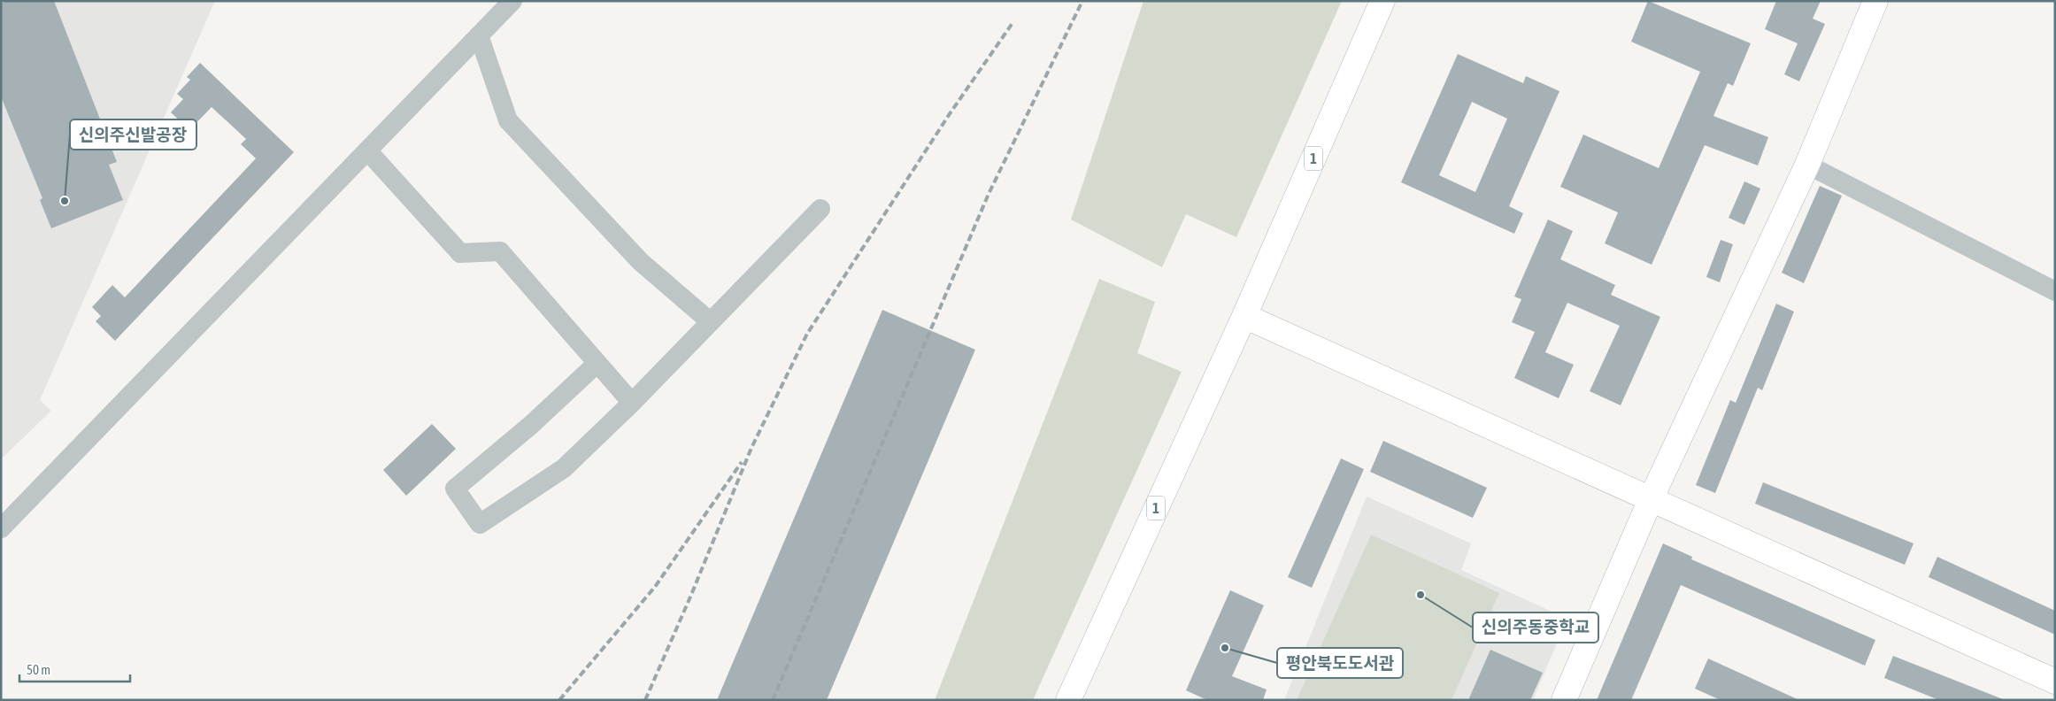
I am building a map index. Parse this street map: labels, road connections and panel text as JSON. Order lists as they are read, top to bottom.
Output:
{
  "streets": {
    "main road": ["1"]
  },
  "places": ["신의주신발공장", "신의주동중학교", "평안북도도서관"],
  "scale_bar": "50 m"
}
